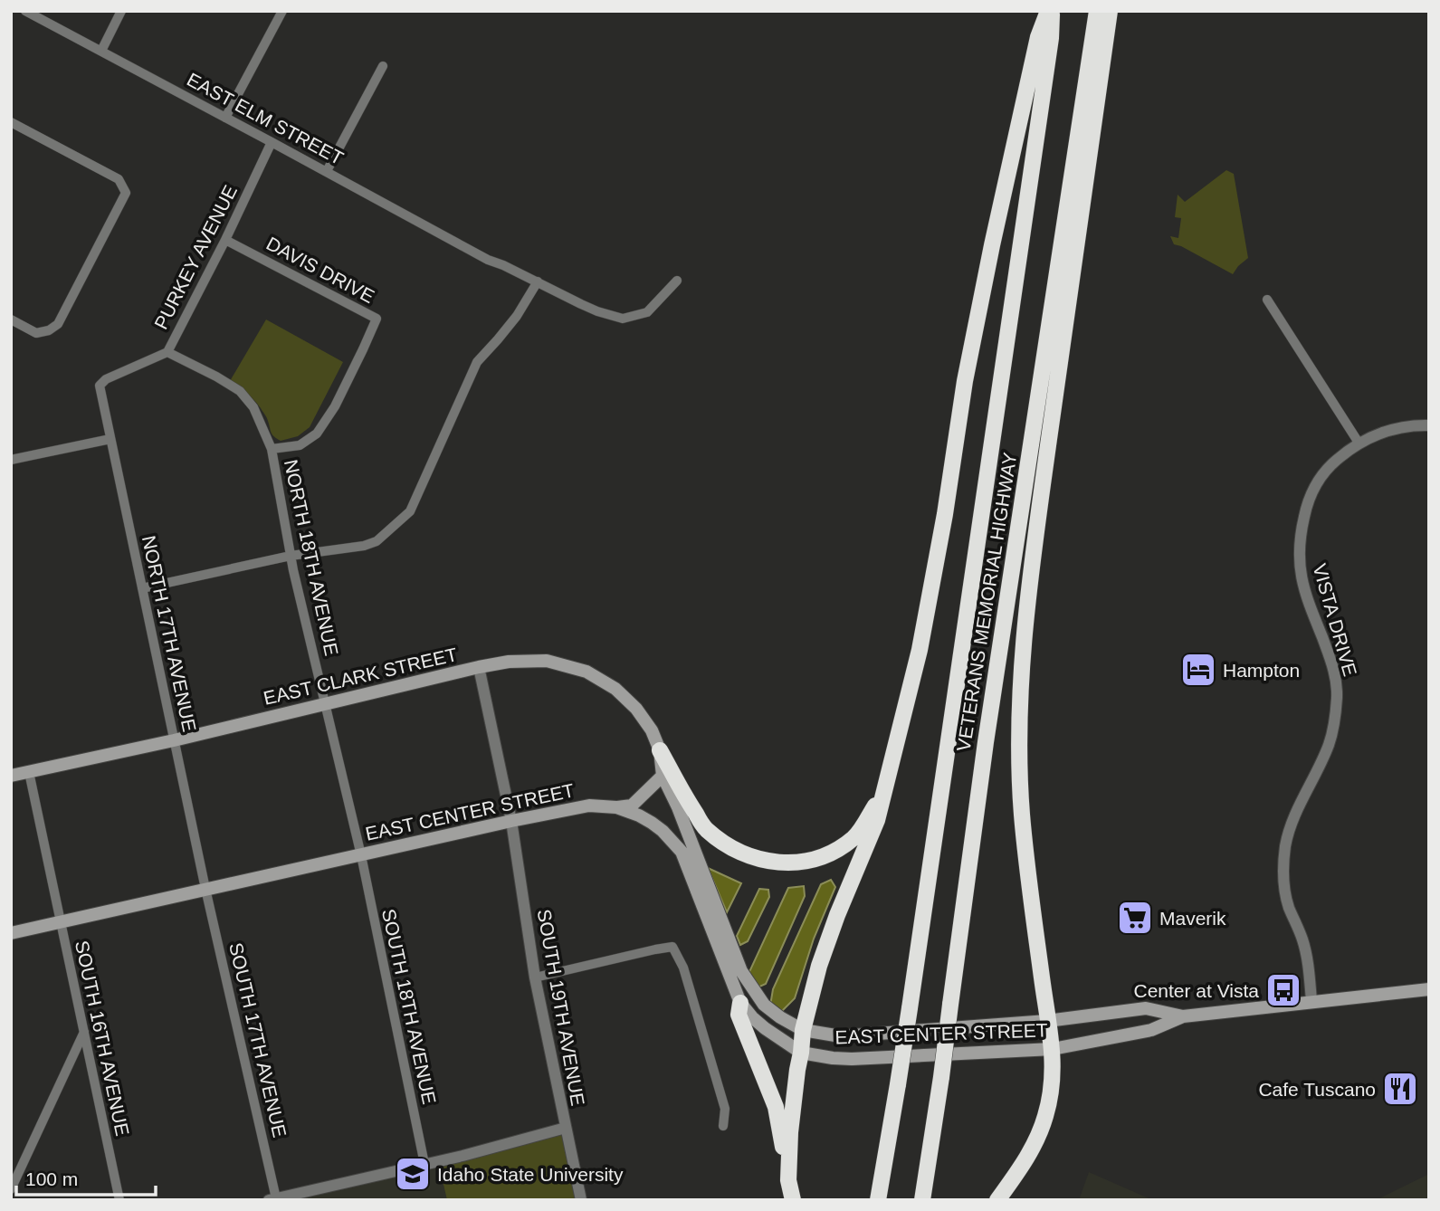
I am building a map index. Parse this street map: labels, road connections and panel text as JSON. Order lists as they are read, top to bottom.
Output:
{
  "streets": {
    "highway": ["VETERANS MEMORIAL HIGHWAY"],
    "main road": ["EAST CLARK STREET", "EAST CENTER STREET"],
    "street": [
      "EAST ELM STREET",
      "PURKEY AVENUE",
      "DAVIS DRIVE",
      "NORTH 18TH AVENUE",
      "VISTA DRIVE",
      "NORTH 17TH AVENUE",
      "SOUTH 18TH AVENUE",
      "SOUTH 19TH AVENUE",
      "SOUTH 16TH AVENUE",
      "SOUTH 17TH AVENUE"
    ]
  },
  "crossings": [
    ["EAST ELM STREET", "PURKEY AVENUE"],
    ["PURKEY AVENUE", "DAVIS DRIVE"],
    ["PURKEY AVENUE", "NORTH 18TH AVENUE"],
    ["PURKEY AVENUE", "NORTH 17TH AVENUE"],
    ["DAVIS DRIVE", "NORTH 18TH AVENUE"],
    ["NORTH 18TH AVENUE", "EAST CLARK STREET"],
    ["NORTH 18TH AVENUE", "EAST CENTER STREET"],
    ["NORTH 18TH AVENUE", "SOUTH 18TH AVENUE"],
    ["VISTA DRIVE", "EAST CENTER STREET"],
    ["NORTH 17TH AVENUE", "EAST CLARK STREET"],
    ["NORTH 17TH AVENUE", "EAST CENTER STREET"],
    ["NORTH 17TH AVENUE", "SOUTH 17TH AVENUE"],
    ["EAST CLARK STREET", "EAST CENTER STREET"],
    ["EAST CLARK STREET", "SOUTH 19TH AVENUE"],
    ["EAST CLARK STREET", "SOUTH 16TH AVENUE"],
    ["EAST CENTER STREET", "SOUTH 18TH AVENUE"],
    ["EAST CENTER STREET", "SOUTH 19TH AVENUE"],
    ["EAST CENTER STREET", "SOUTH 16TH AVENUE"],
    ["EAST CENTER STREET", "SOUTH 17TH AVENUE"]
  ],
  "places": {
    "hotel": ["Hampton"],
    "supermarket": ["Maverik"],
    "bus stop": ["Center at Vista"],
    "restaurant": ["Cafe Tuscano"],
    "school or university": ["Idaho State University"]
  },
  "scale_bar": "100 m"
}
